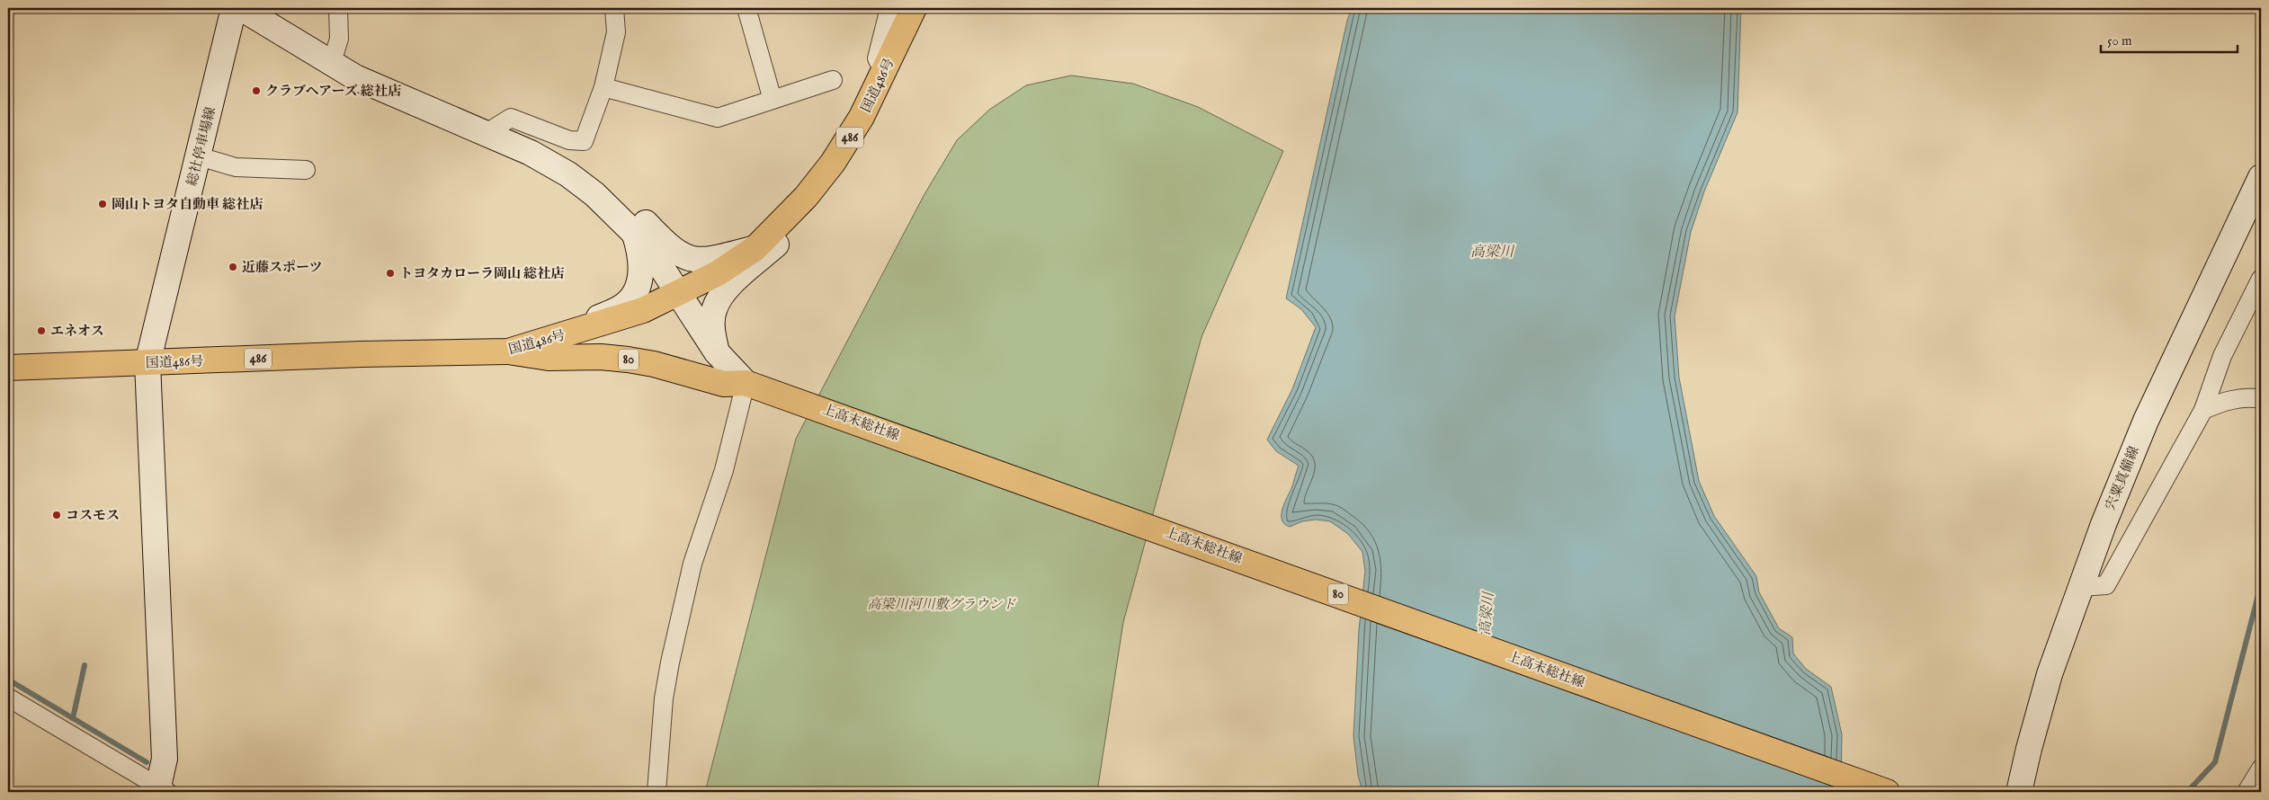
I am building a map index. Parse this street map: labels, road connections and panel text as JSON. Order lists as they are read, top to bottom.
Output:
{
  "streets": {
    "main road": [
      "国道486号",
      "486",
      "80",
      "上高末総社線"
    ],
    "street": ["総社停車場線", "宍粟真備線"]
  },
  "crossings": [
    ["国道486号", "総社停車場線"],
    ["国道486号", "上高末総社線"]
  ],
  "water": ["高梁川"],
  "parks": ["高梁川河川敷グラウンド"],
  "places": [
    "クラブヘアーズ 総社店",
    "岡山トヨタ自動車 総社店",
    "近藤スポーツ",
    "トヨタカローラ岡山 総社店",
    "エネオス",
    "コスモス"
  ],
  "scale_bar": "50 m"
}
